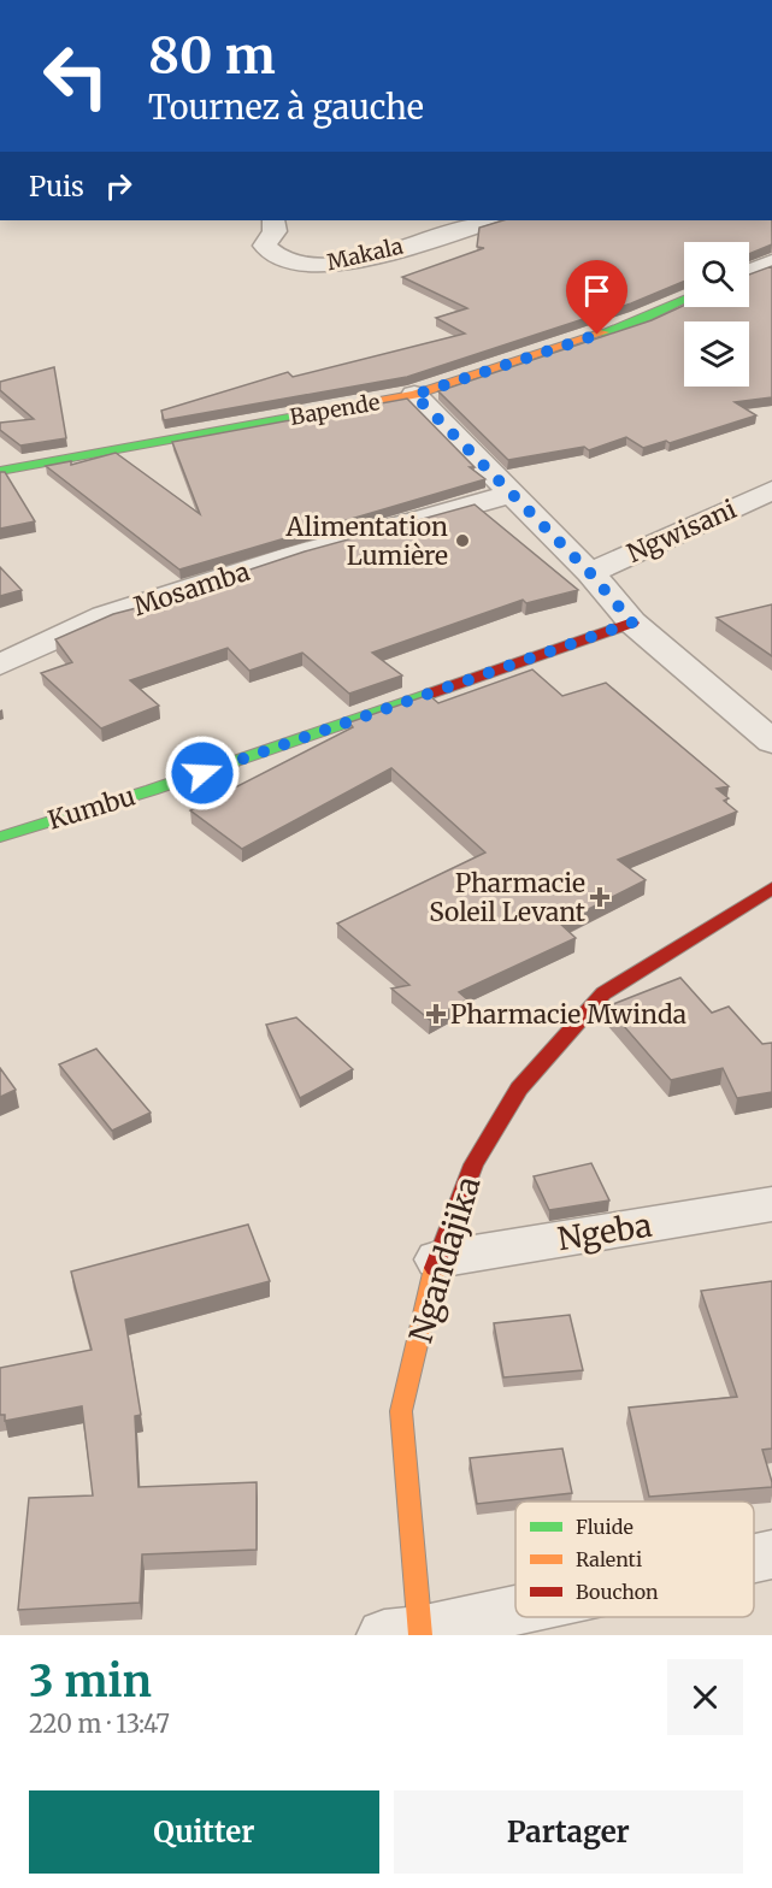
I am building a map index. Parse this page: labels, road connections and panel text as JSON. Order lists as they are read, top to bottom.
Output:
{
  "streets": {
    "street": [
      "Makala",
      "Bapende",
      "Ngwisani",
      "Mosamba",
      "Kumbu",
      "Ngeba",
      "Ngandajika"
    ]
  },
  "crossings": [
    ["Ngeba", "Ngandajika"]
  ],
  "places": {
    "other": ["Alimentation Lumière"],
    "health": ["Pharmacie Soleil Levant", "Pharmacie Mwinda"]
  },
  "legend": ["Fluide", "Ralenti", "Bouchon"],
  "page": {
    "turn": ["80 m", "Tournez à gauche"],
    "then": "Puis",
    "heading": ["3 min", "220 m · 13:47"],
    "buttons": ["Quitter", "Partager"]
  }
}
